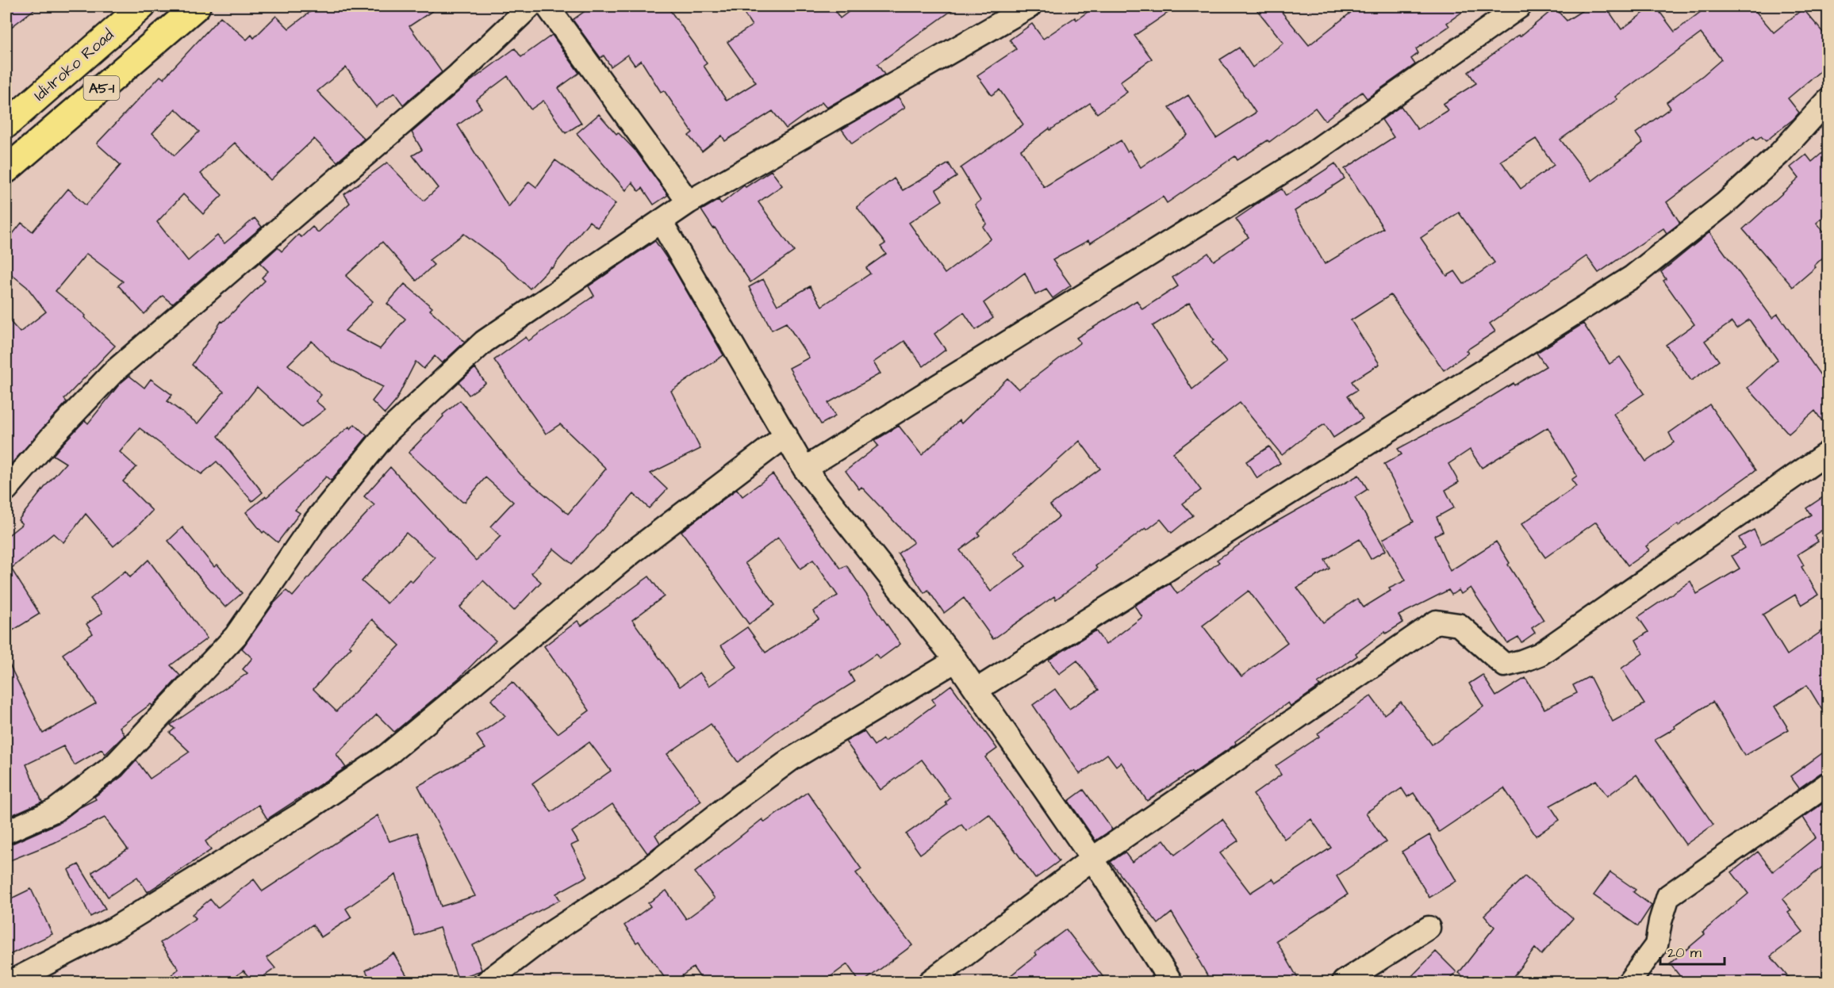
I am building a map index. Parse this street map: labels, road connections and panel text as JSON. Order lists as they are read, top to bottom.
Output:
{
  "streets": {
    "highway": ["Idi-Iroko Road", "A5-1"]
  },
  "scale_bar": "20 m"
}
